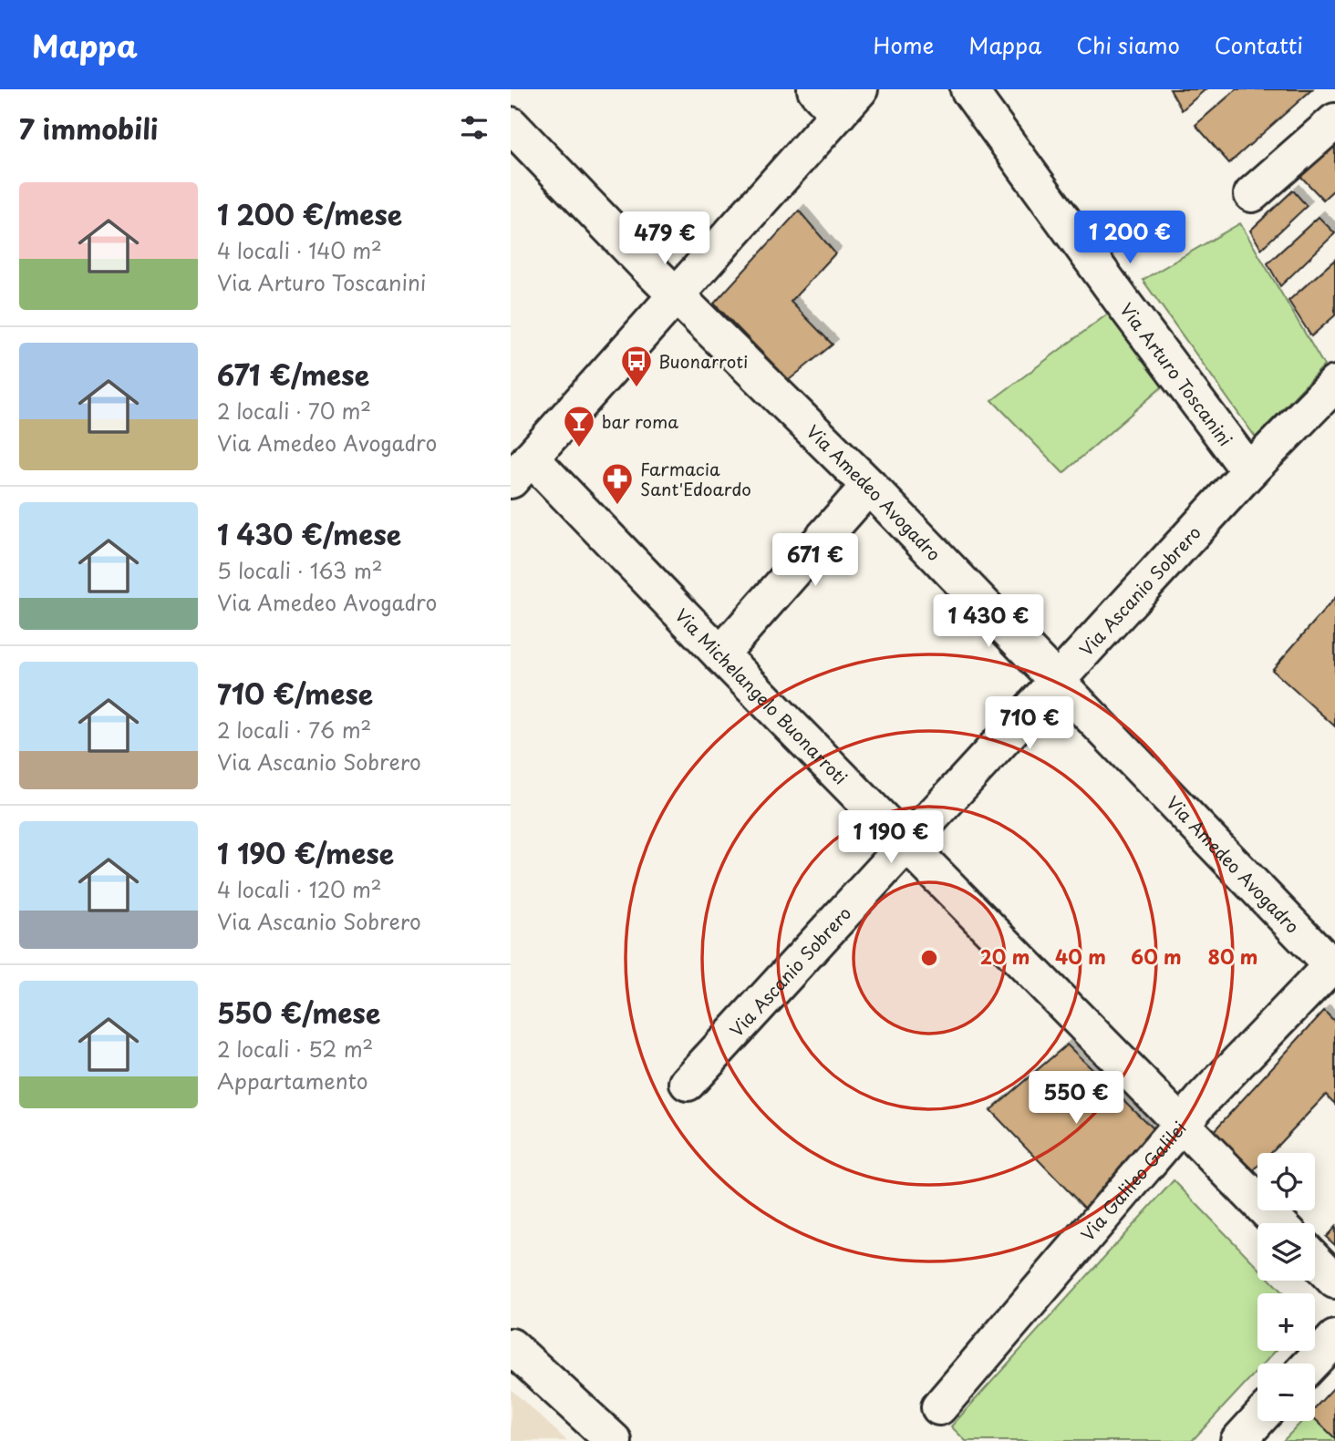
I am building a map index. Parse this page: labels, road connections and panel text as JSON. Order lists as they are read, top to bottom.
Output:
{
  "streets": {
    "street": [
      "Via Arturo Toscanini",
      "Via Amedeo Avogadro",
      "Via Ascanio Sobrero",
      "Via Michelangelo Buonarroti",
      "Via Galileo Galilei"
    ]
  },
  "crossings": [
    ["Via Arturo Toscanini", "Via Ascanio Sobrero"],
    ["Via Amedeo Avogadro", "Via Ascanio Sobrero"],
    ["Via Amedeo Avogadro", "Via Galileo Galilei"],
    ["Via Ascanio Sobrero", "Via Michelangelo Buonarroti"],
    ["Via Michelangelo Buonarroti", "Via Galileo Galilei"]
  ],
  "places": {
    "bus stop": ["Buonarroti"],
    "bar": ["bar roma"],
    "pharmacy": ["Farmacia Sant'Edoardo"]
  },
  "page": {
    "header": "Mappa",
    "nav": [
      "Home",
      "Mappa",
      "Chi siamo",
      "Contatti"
    ],
    "heading": "7 immobili",
    "list": [
      {
        "name": "1 200 €/mese",
        "note": "4 locali · 140 m² · Via Arturo Toscanini"
      },
      {
        "name": "671 €/mese",
        "note": "2 locali · 70 m² · Via Amedeo Avogadro"
      },
      {
        "name": "1 430 €/mese",
        "note": "5 locali · 163 m² · Via Amedeo Avogadro"
      },
      {
        "name": "710 €/mese",
        "note": "2 locali · 76 m² · Via Ascanio Sobrero"
      },
      {
        "name": "1 190 €/mese",
        "note": "4 locali · 120 m² · Via Ascanio Sobrero"
      },
      {
        "name": "550 €/mese",
        "note": "2 locali · 52 m² · Appartamento"
      }
    ],
    "price": [
      "1 200 €",
      "479 €",
      "671 €",
      "1 430 €",
      "710 €",
      "1 190 €",
      "550 €"
    ],
    "map_buttons": ["+", "−"]
  },
  "rings": [
    "20 m",
    "40 m",
    "60 m",
    "80 m"
  ]
}
